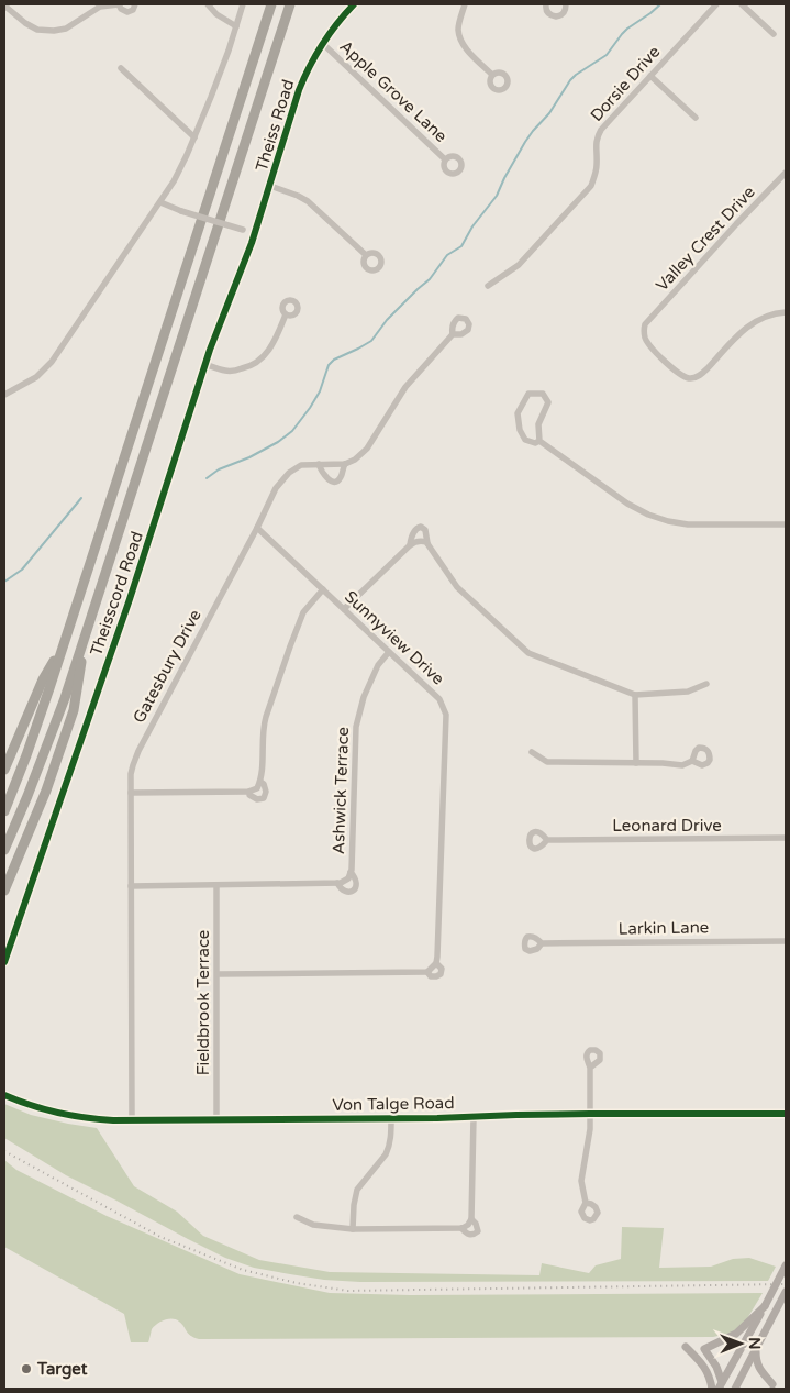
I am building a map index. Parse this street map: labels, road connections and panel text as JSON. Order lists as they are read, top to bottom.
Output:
{
  "streets": {
    "street": [
      "Dorsie Drive",
      "Apple Grove Lane",
      "Theiss Road",
      "Valley Crest Drive",
      "Theisscord Road",
      "Sunnyview Drive",
      "Gatesbury Drive",
      "Ashwick Terrace",
      "Leonard Drive",
      "Larkin Lane",
      "Fieldbrook Terrace",
      "Von Talge Road"
    ]
  },
  "crossings": [
    ["Apple Grove Lane", "Theiss Road"],
    ["Theiss Road", "Theisscord Road"],
    ["Sunnyview Drive", "Gatesbury Drive"],
    ["Sunnyview Drive", "Ashwick Terrace"],
    ["Gatesbury Drive", "Ashwick Terrace"],
    ["Gatesbury Drive", "Von Talge Road"],
    ["Ashwick Terrace", "Fieldbrook Terrace"],
    ["Fieldbrook Terrace", "Von Talge Road"]
  ],
  "places": ["Target"],
  "north": "right"
}
